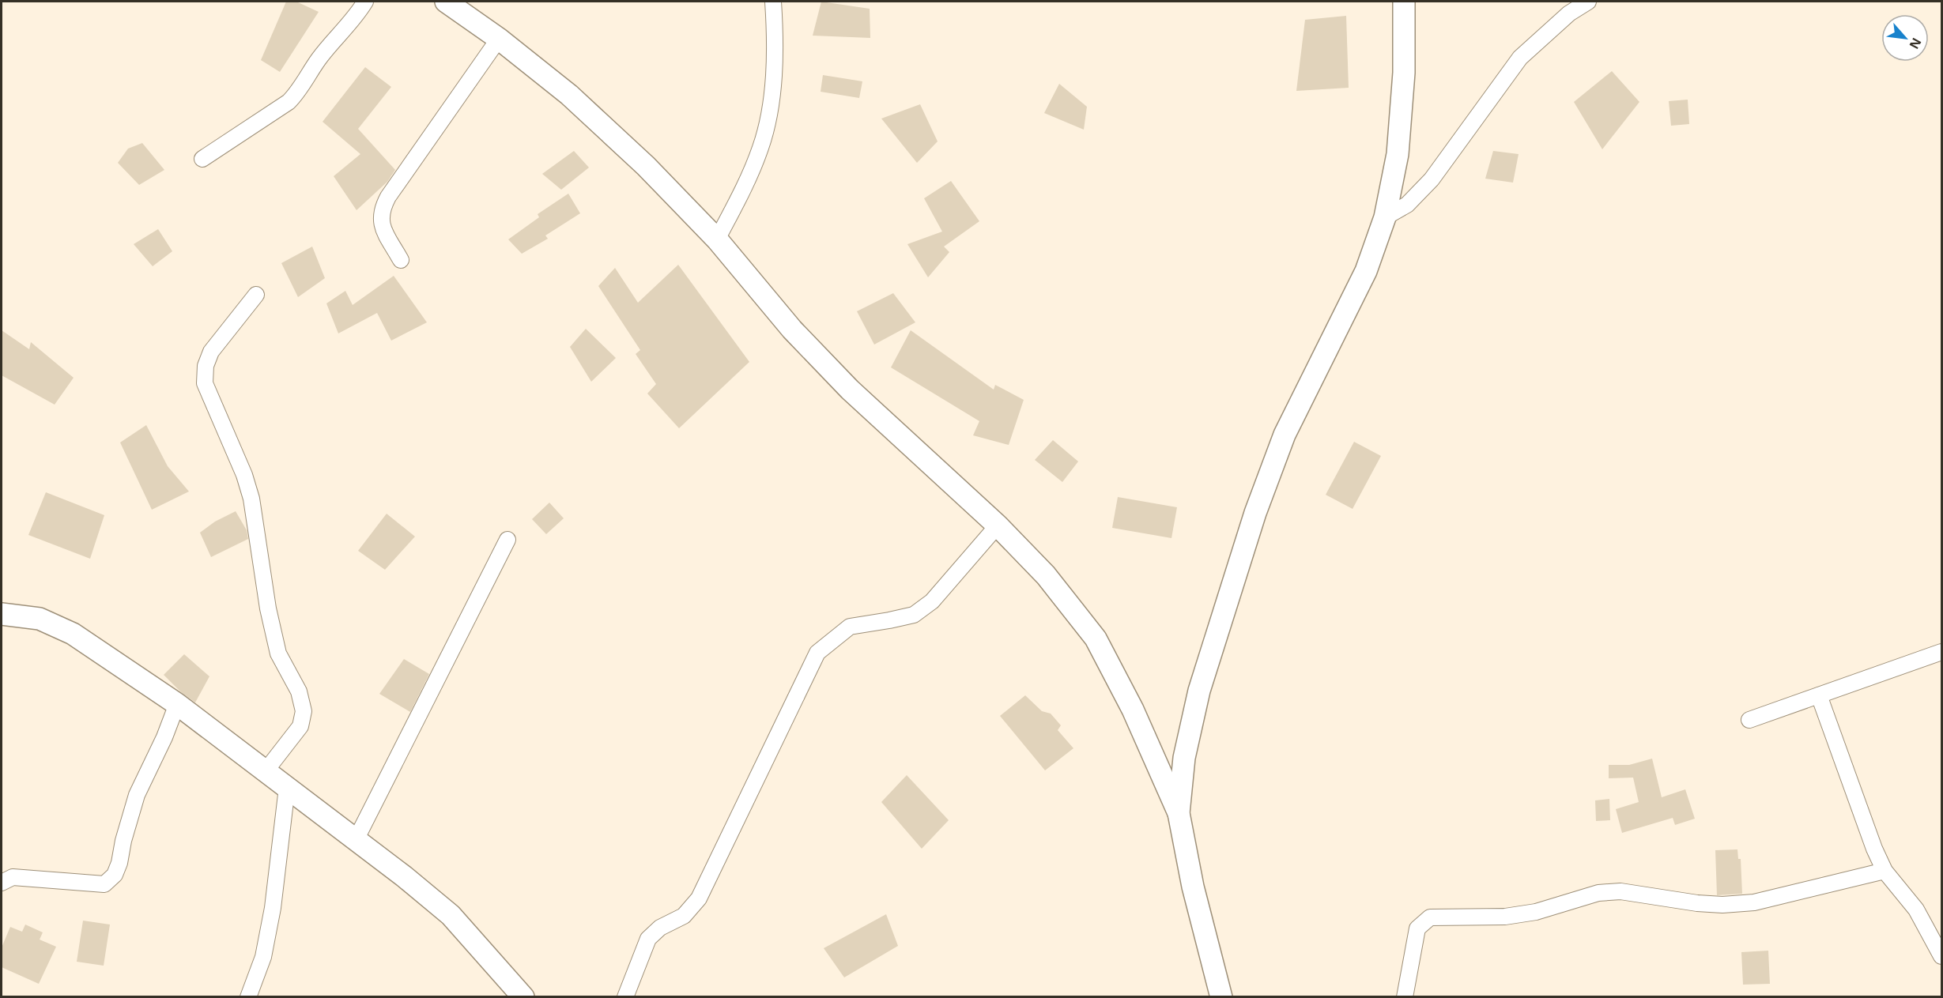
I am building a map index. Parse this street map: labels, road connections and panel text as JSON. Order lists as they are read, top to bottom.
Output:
{
  "north": "bottom right"
}
